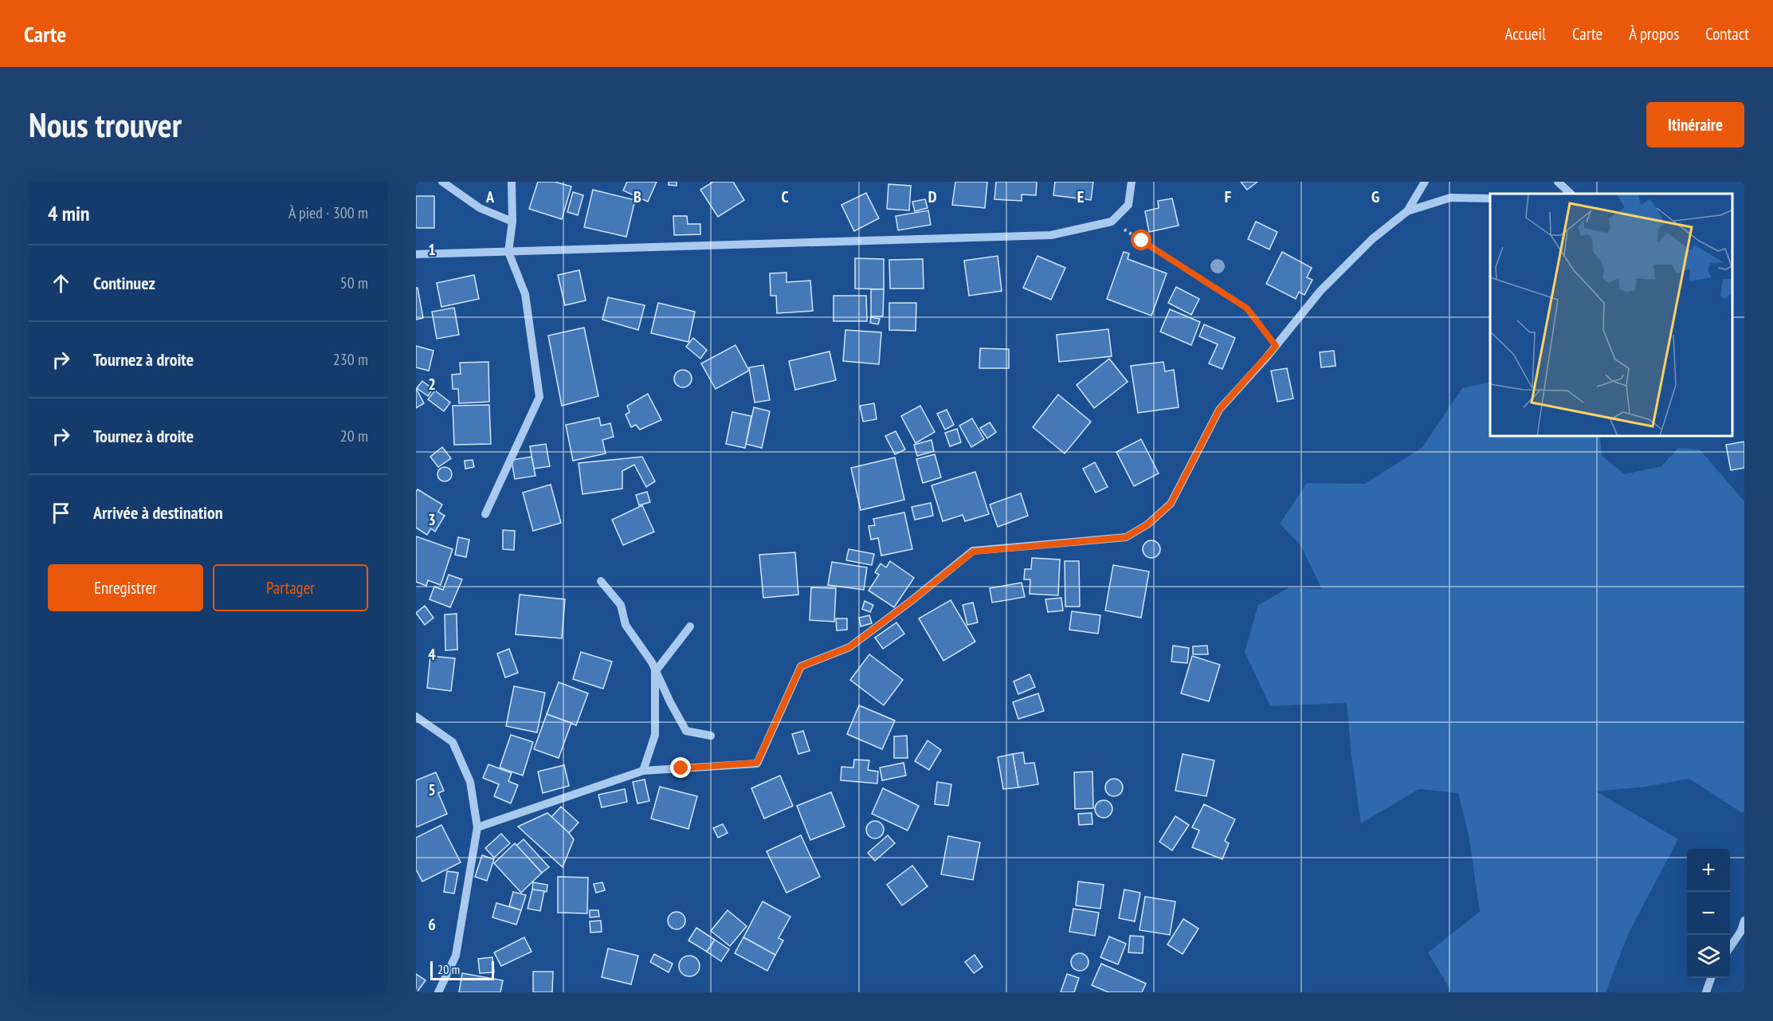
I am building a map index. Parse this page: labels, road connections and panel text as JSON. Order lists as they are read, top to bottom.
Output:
{
  "scale_bar": "20 m",
  "page": {
    "header": "Carte",
    "nav": [
      "Accueil",
      "Carte",
      "À propos",
      "Contact"
    ],
    "buttons": [
      "Itinéraire",
      ["Enregistrer", "Partager"]
    ],
    "title": "Nous trouver",
    "heading": ["4 min", "À pied · 300 m"],
    "list": [
      ["Continuez", "50 m"],
      ["Tournez à droite", "230 m"],
      ["Tournez à droite", "20 m"],
      "Arrivée à destination"
    ],
    "map_buttons": ["+", "−"],
    "scale": "20 m"
  },
  "grid": {
    "columns": [
      "A",
      "B",
      "C",
      "D",
      "E",
      "F",
      "G"
    ],
    "rows": [
      "1",
      "2",
      "3",
      "4",
      "5",
      "6"
    ]
  }
}
